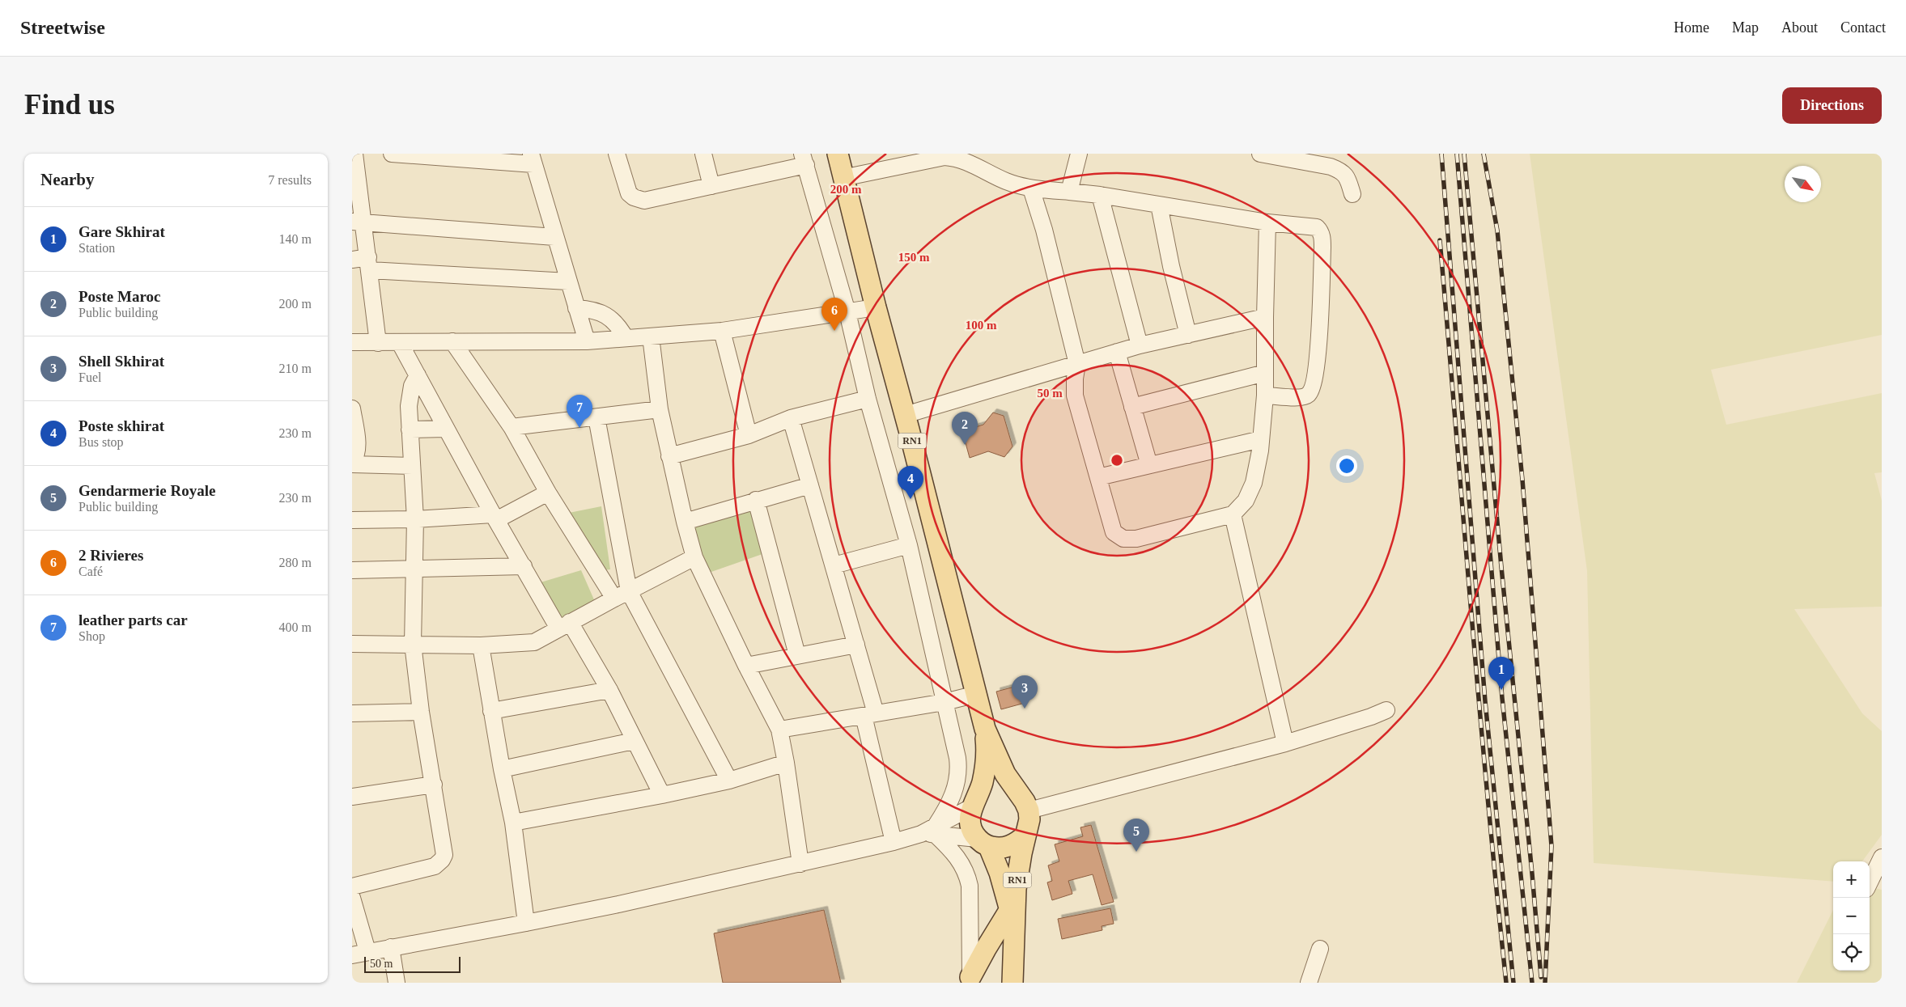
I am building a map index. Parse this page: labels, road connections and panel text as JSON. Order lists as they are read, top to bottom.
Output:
{
  "streets": {
    "main road": ["RN1"]
  },
  "scale_bar": "50 m",
  "north": "bottom right",
  "page": {
    "header": "Streetwise",
    "nav": [
      "Home",
      "Map",
      "About",
      "Contact"
    ],
    "buttons": "Directions",
    "title": "Find us",
    "heading": ["Nearby", "7 results"],
    "list": [
      {
        "mark": "1",
        "name": "Gare Skhirat",
        "note": "Station",
        "value": "140 m"
      },
      {
        "mark": "2",
        "name": "Poste Maroc",
        "note": "Public building",
        "value": "200 m"
      },
      {
        "mark": "3",
        "name": "Shell Skhirat",
        "note": "Fuel",
        "value": "210 m"
      },
      {
        "mark": "4",
        "name": "Poste skhirat",
        "note": "Bus stop",
        "value": "230 m"
      },
      {
        "mark": "5",
        "name": "Gendarmerie Royale",
        "note": "Public building",
        "value": "230 m"
      },
      {
        "mark": "6",
        "name": "2 Rivieres",
        "note": "Café",
        "value": "280 m"
      },
      {
        "mark": "7",
        "name": "leather parts car",
        "note": "Shop",
        "value": "400 m"
      }
    ],
    "pins": [
      "6",
      "7",
      "2",
      "4",
      "1",
      "3",
      "5"
    ],
    "map_buttons": ["+", "−"],
    "scale": "50 m"
  },
  "rings": [
    "200 m",
    "150 m",
    "100 m",
    "50 m"
  ]
}
